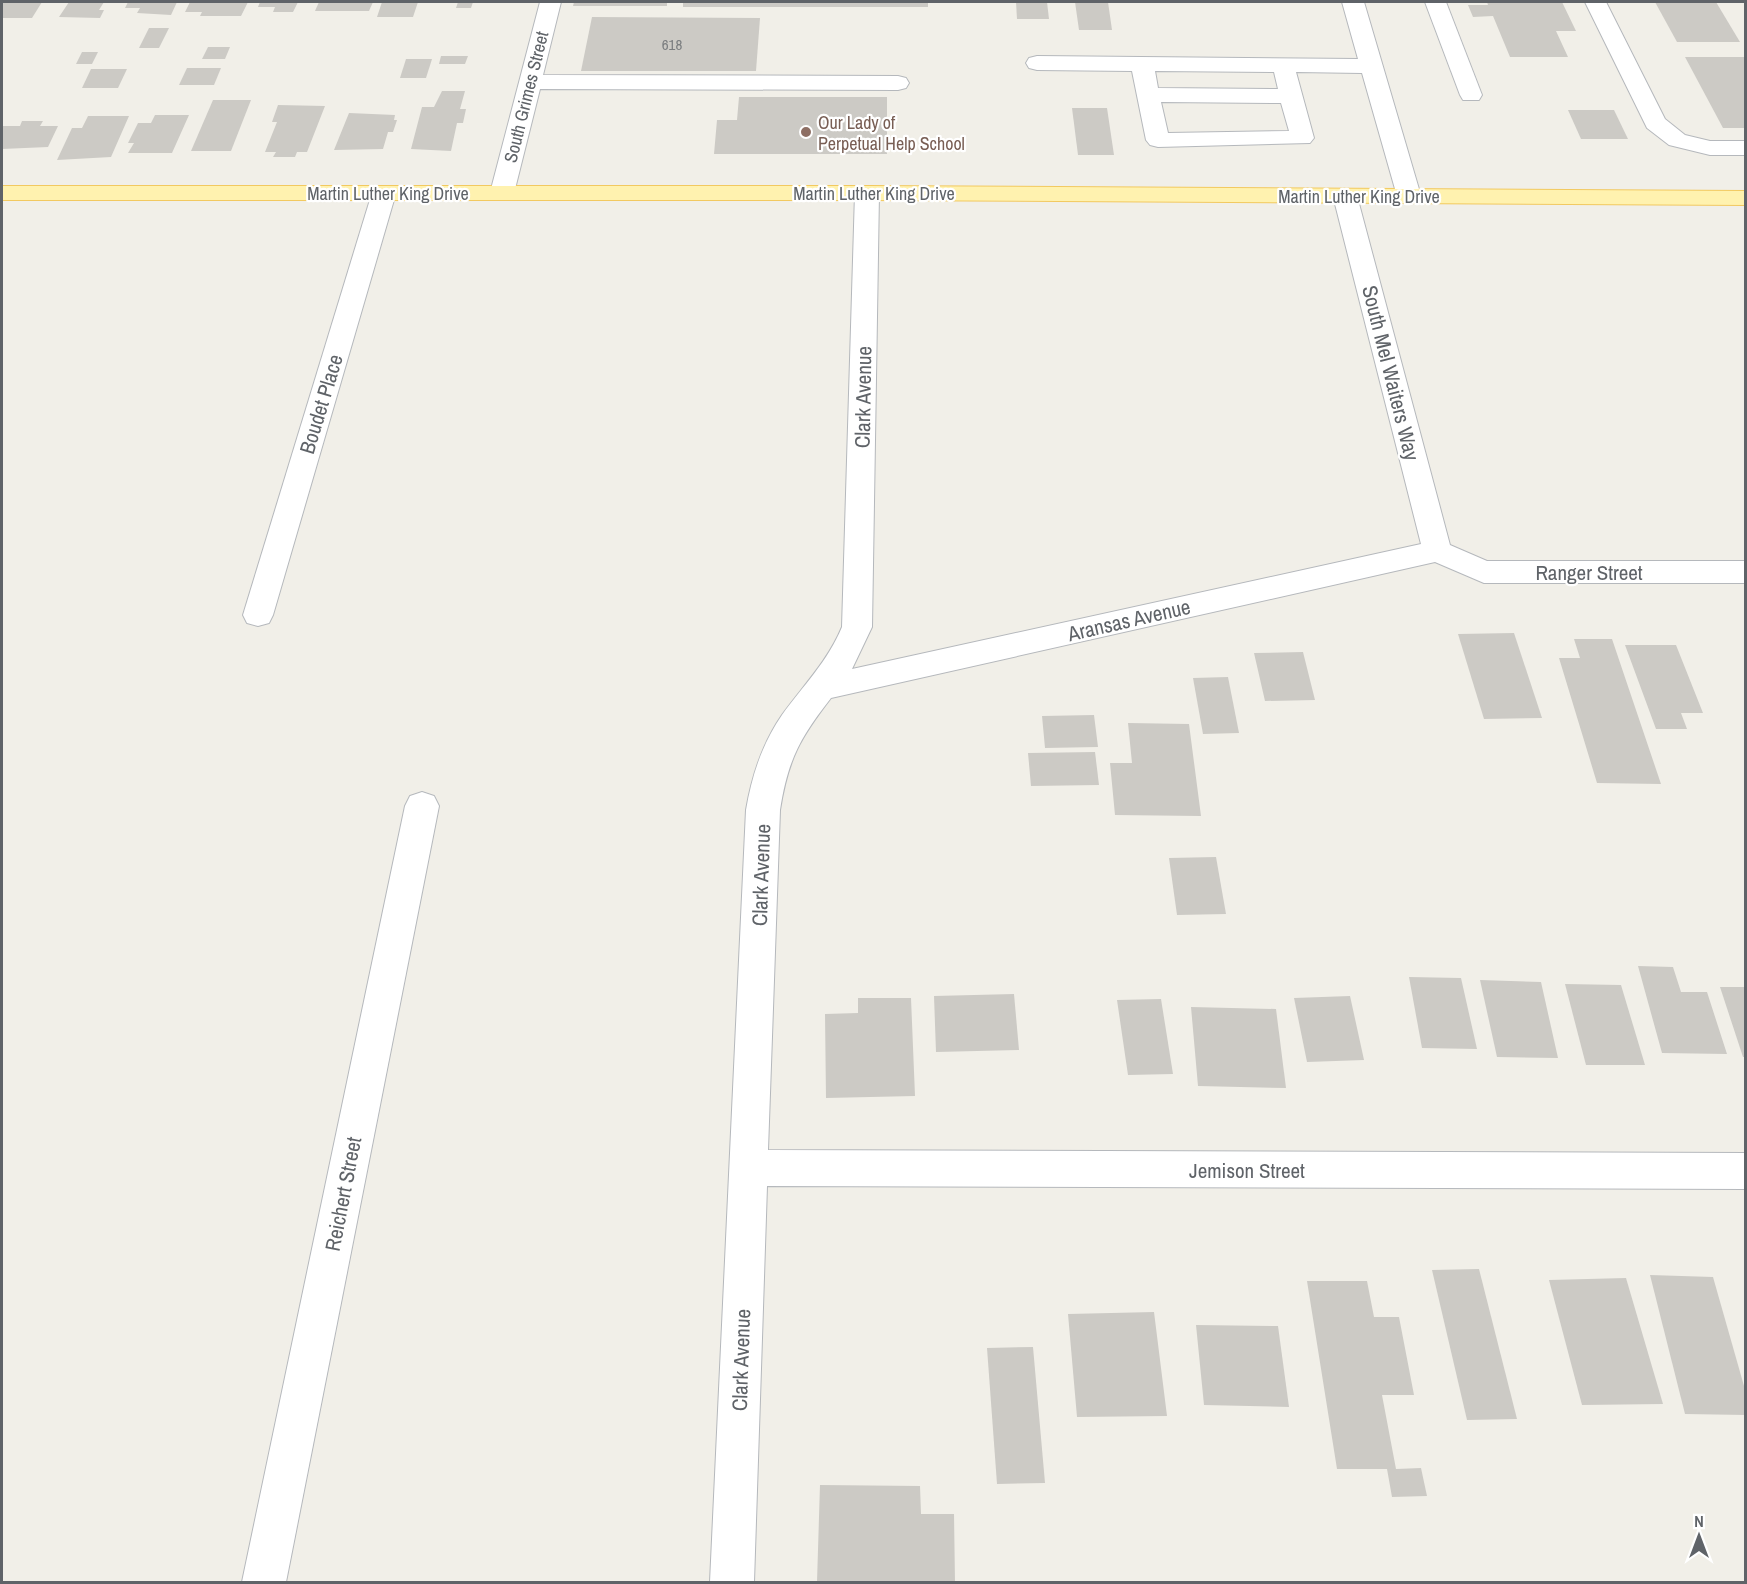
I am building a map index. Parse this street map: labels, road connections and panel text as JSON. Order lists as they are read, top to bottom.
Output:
{
  "streets": {
    "main road": ["Martin Luther King Drive"],
    "street": [
      "South Grimes Street",
      "South Mel Waiters Way",
      "Clark Avenue",
      "Boudet Place",
      "Ranger Street",
      "Aransas Avenue",
      "Jemison Street",
      "Reichert Street"
    ]
  },
  "crossings": [
    ["South Grimes Street", "Martin Luther King Drive"],
    ["Martin Luther King Drive", "South Mel Waiters Way"],
    ["Martin Luther King Drive", "Clark Avenue"],
    ["Martin Luther King Drive", "Boudet Place"],
    ["South Mel Waiters Way", "Ranger Street"],
    ["South Mel Waiters Way", "Aransas Avenue"],
    ["Clark Avenue", "Aransas Avenue"],
    ["Clark Avenue", "Jemison Street"],
    ["Ranger Street", "Aransas Avenue"]
  ],
  "places": ["Our Lady of Perpetual Help School"],
  "house_numbers": ["618"],
  "north": "top"
}
